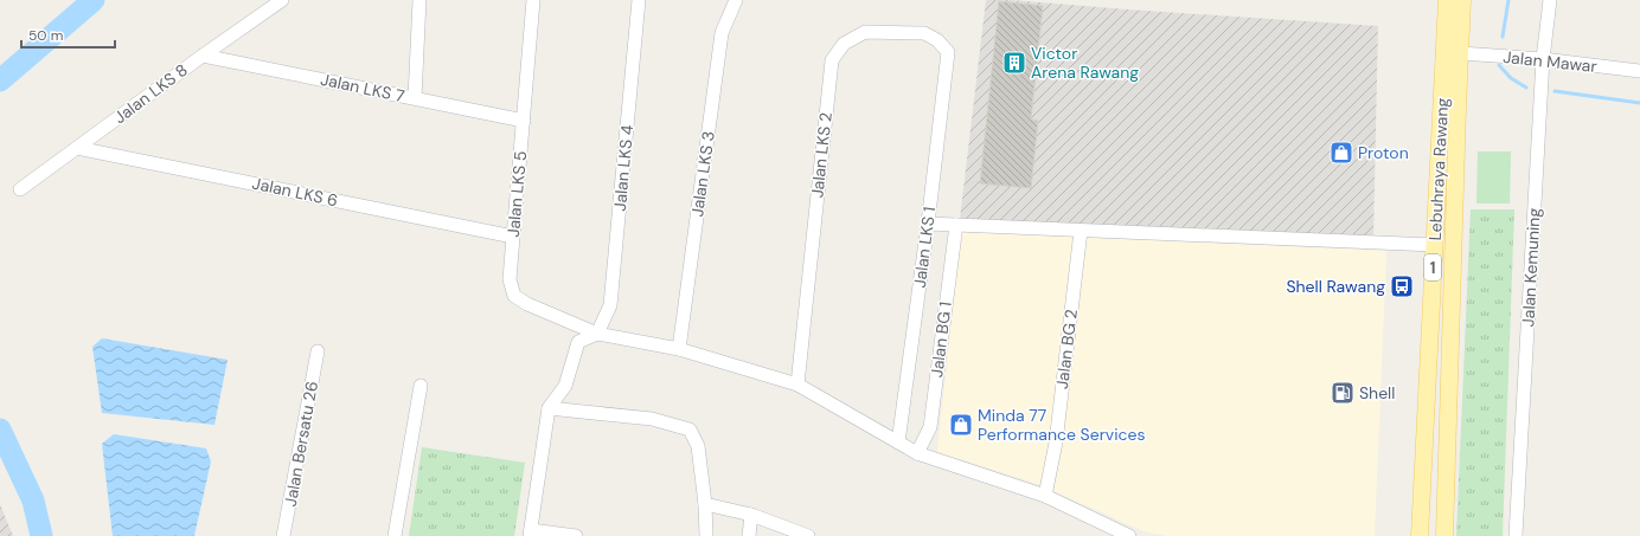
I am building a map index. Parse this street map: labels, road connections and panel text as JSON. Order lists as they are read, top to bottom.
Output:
{
  "streets": {
    "main road": ["Lebuhraya Rawang", "1"],
    "street": [
      "Jalan Mawar",
      "Jalan LKS 7",
      "Jalan LKS 8",
      "Jalan LKS 2",
      "Jalan LKS 4",
      "Jalan LKS 3",
      "Jalan LKS 6",
      "Jalan LKS 5",
      "Jalan LKS 1",
      "Jalan Kemuning",
      "Jalan BG 1",
      "Jalan BG 2",
      "Jalan Bersatu 26"
    ]
  },
  "crossings": [
    ["Jalan Mawar", "Lebuhraya Rawang"],
    ["Jalan Mawar", "Jalan Kemuning"],
    ["Jalan LKS 7", "Jalan LKS 8"],
    ["Jalan LKS 7", "Jalan LKS 5"],
    ["Jalan LKS 8", "Jalan LKS 6"],
    ["Jalan LKS 2", "Jalan LKS 5"],
    ["Jalan LKS 2", "Jalan LKS 1"],
    ["Jalan LKS 4", "Jalan LKS 5"],
    ["Jalan LKS 3", "Jalan LKS 5"],
    ["Jalan LKS 6", "Jalan LKS 5"],
    ["Jalan LKS 5", "Jalan LKS 1"],
    ["Jalan LKS 5", "Jalan BG 1"],
    ["Jalan LKS 5", "Jalan BG 2"]
  ],
  "places": {
    "building": ["Victor Arena Rawang"],
    "shop": ["Proton", "Minda 77 Performance Services"],
    "bus stop": ["Shell Rawang"],
    "fuel station": ["Shell"]
  },
  "scale_bar": "50 m"
}
